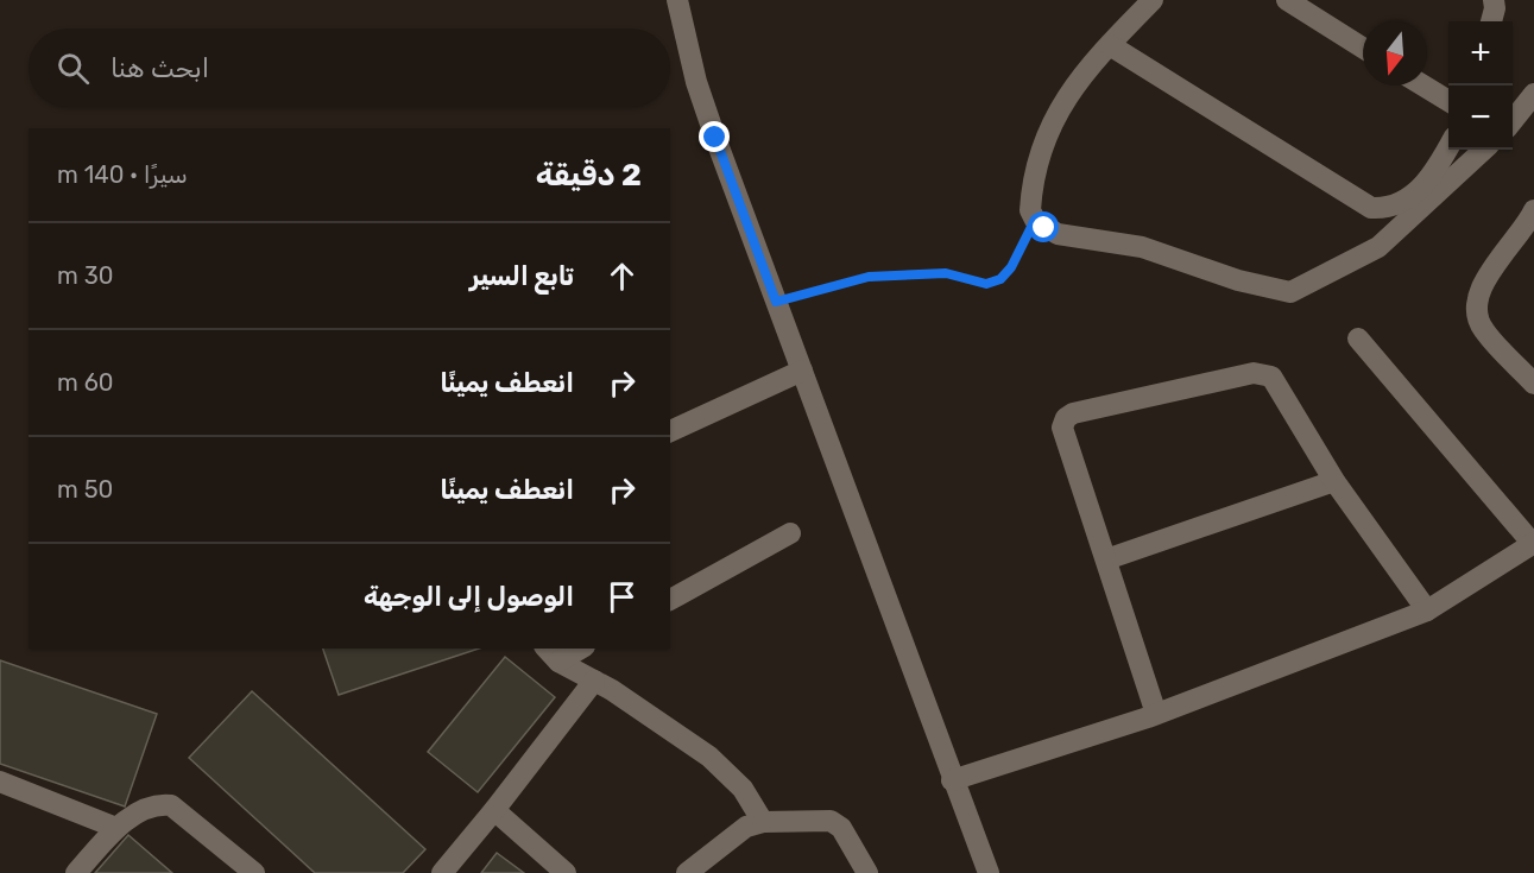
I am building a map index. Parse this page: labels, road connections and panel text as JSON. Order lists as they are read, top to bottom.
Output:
{
  "north": "bottom",
  "page": {
    "map_buttons": ["+", "−"],
    "search": "ابحث هنا",
    "heading": ["2 دقيقة", "سيرًا · 140 m"],
    "list": [
      ["تابع السير", "30 m"],
      ["انعطف يمينًا", "60 m"],
      ["انعطف يمينًا", "50 m"],
      "الوصول إلى الوجهة"
    ]
  }
}
